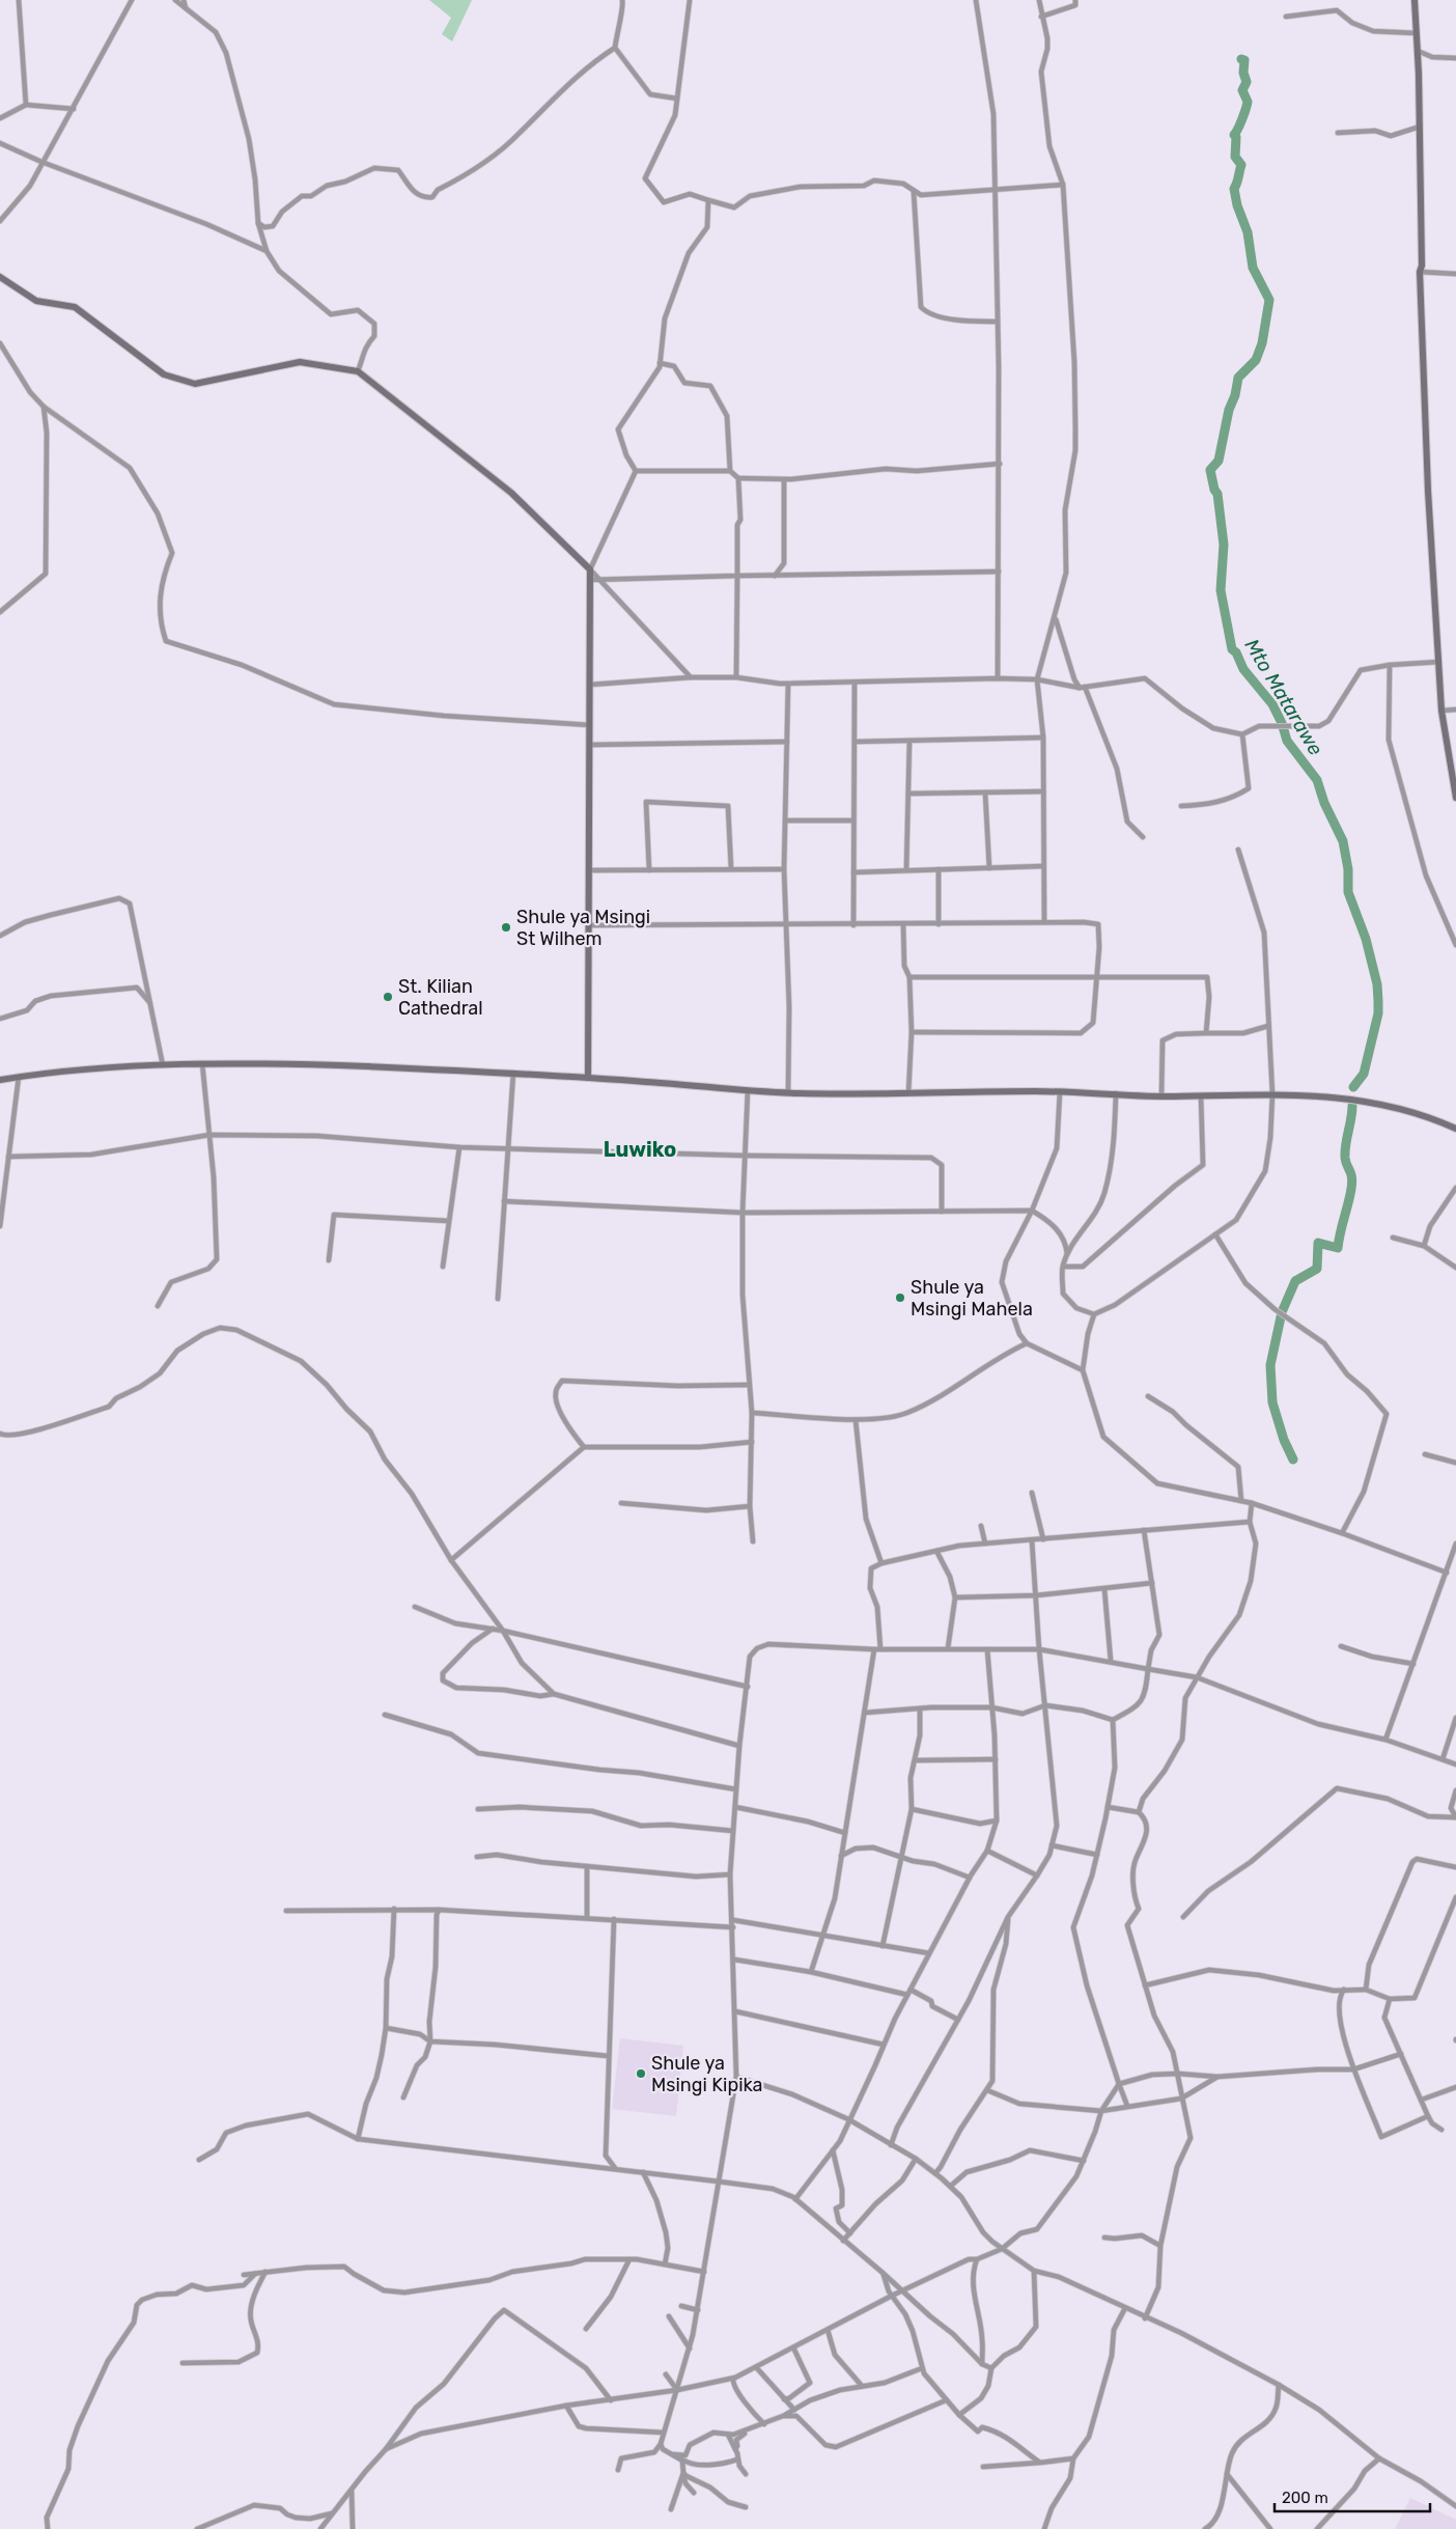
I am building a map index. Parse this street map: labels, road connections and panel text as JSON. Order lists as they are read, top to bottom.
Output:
{
  "districts": ["Luwiko"],
  "water": ["Mto Matarawe"],
  "places": [
    "Shule ya Msingi St Wilhem",
    "St. Kilian Cathedral",
    "Shule ya Msingi Mahela",
    "Shule ya Msingi Kipika"
  ],
  "scale_bar": "200 m"
}
